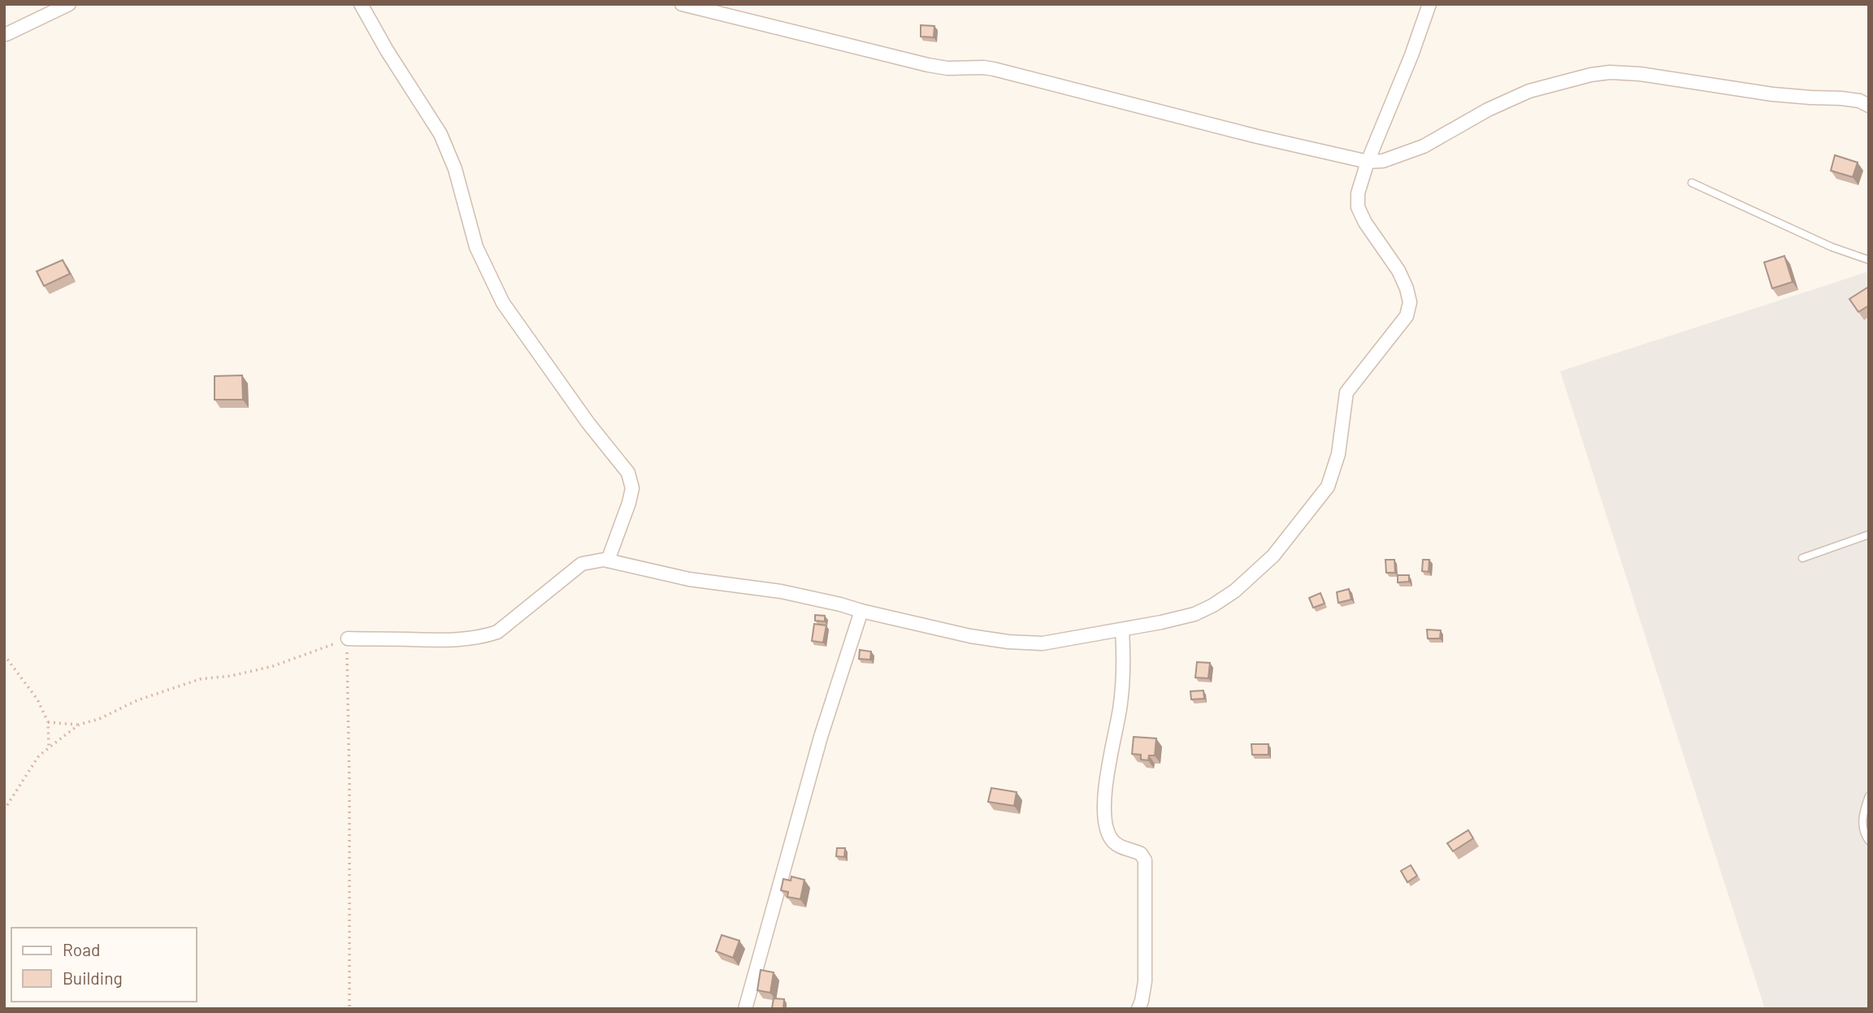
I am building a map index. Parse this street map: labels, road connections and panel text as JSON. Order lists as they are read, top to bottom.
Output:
{
  "legend": ["Road", "Building"]
}
